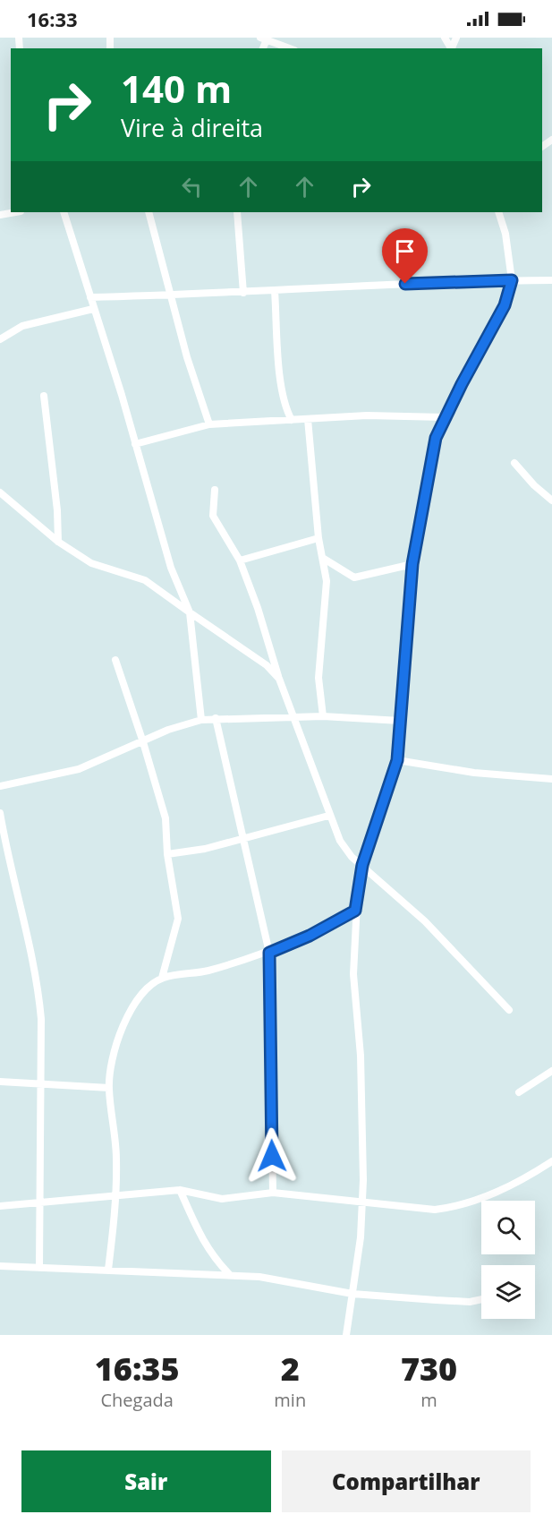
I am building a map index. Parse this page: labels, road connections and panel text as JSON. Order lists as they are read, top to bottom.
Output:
{
  "page": {
    "status": "16:33",
    "turn": ["140 m", "Vire à direita"],
    "eta": [
      "16:35",
      "Chegada",
      "2",
      "min",
      "730",
      "m"
    ],
    "buttons": ["Sair", "Compartilhar"]
  }
}
